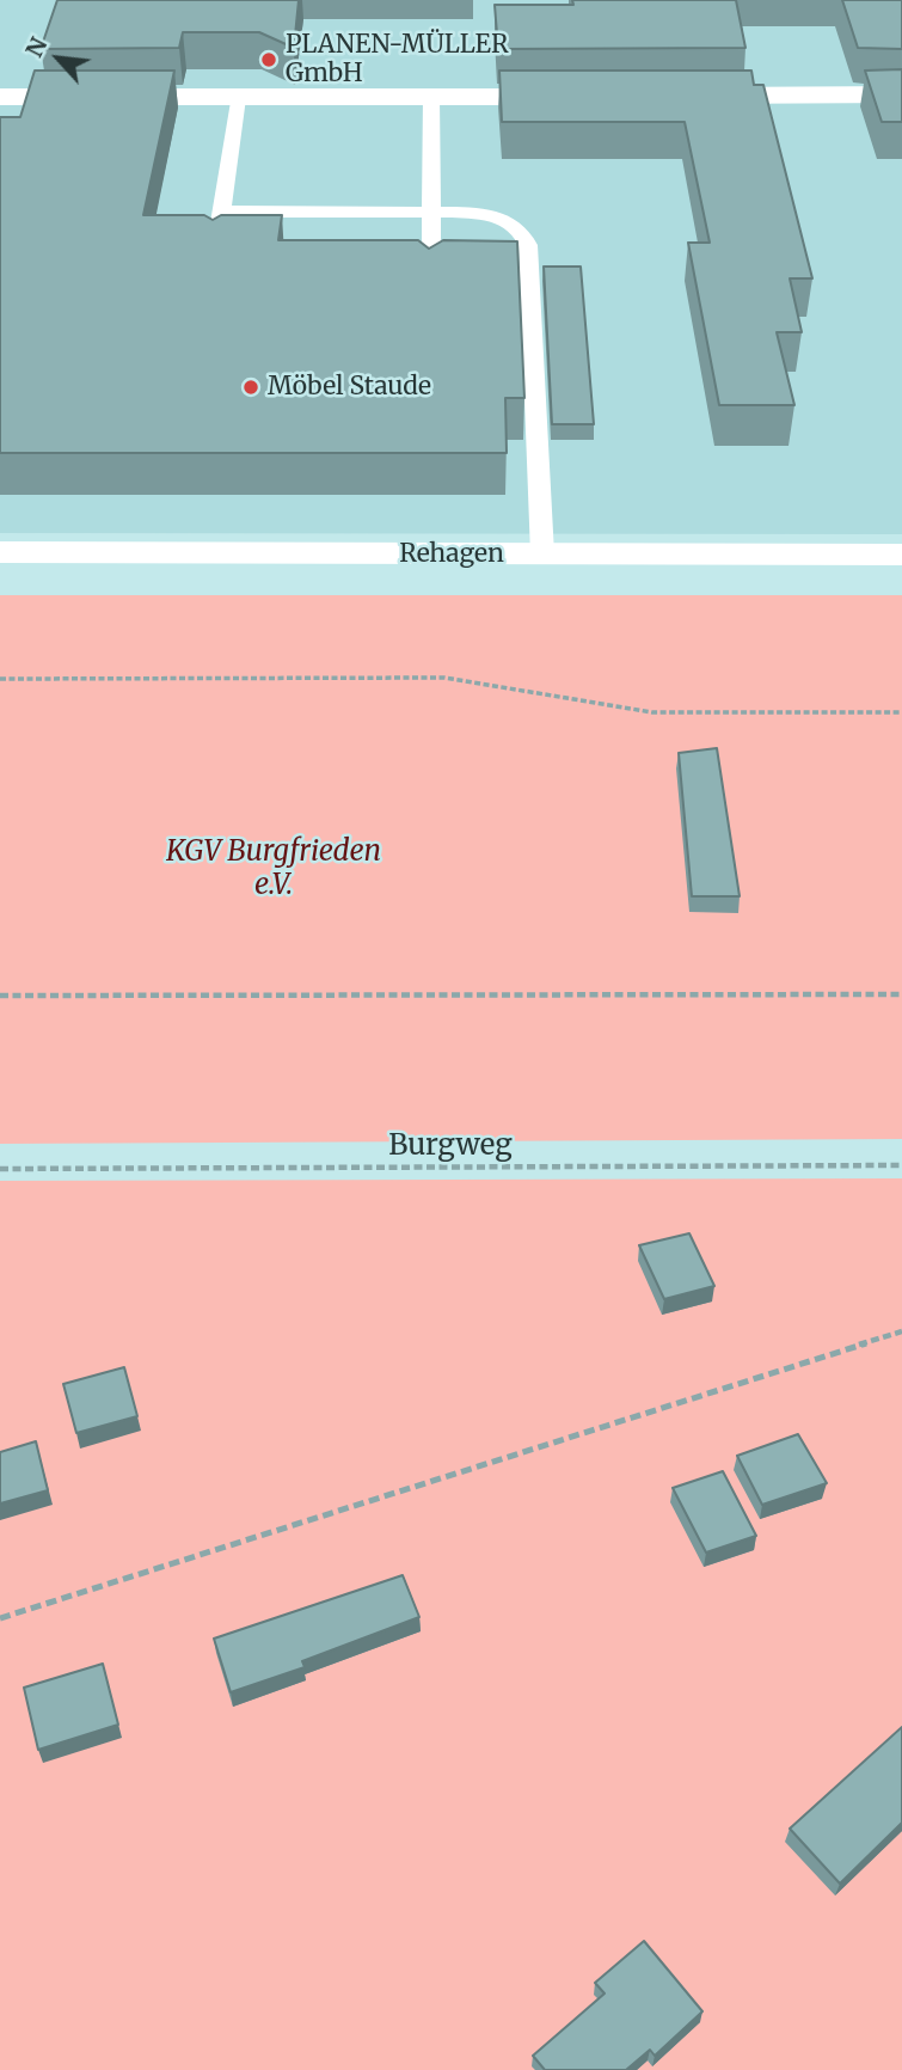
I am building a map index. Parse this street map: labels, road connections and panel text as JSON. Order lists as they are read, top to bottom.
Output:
{
  "streets": {
    "street": ["Rehagen"],
    "path": ["Burgweg"]
  },
  "parks": ["KGV Burgfrieden e.V."],
  "places": ["PLANEN-MÜLLER GmbH", "Möbel Staude"],
  "north": "top left"
}
